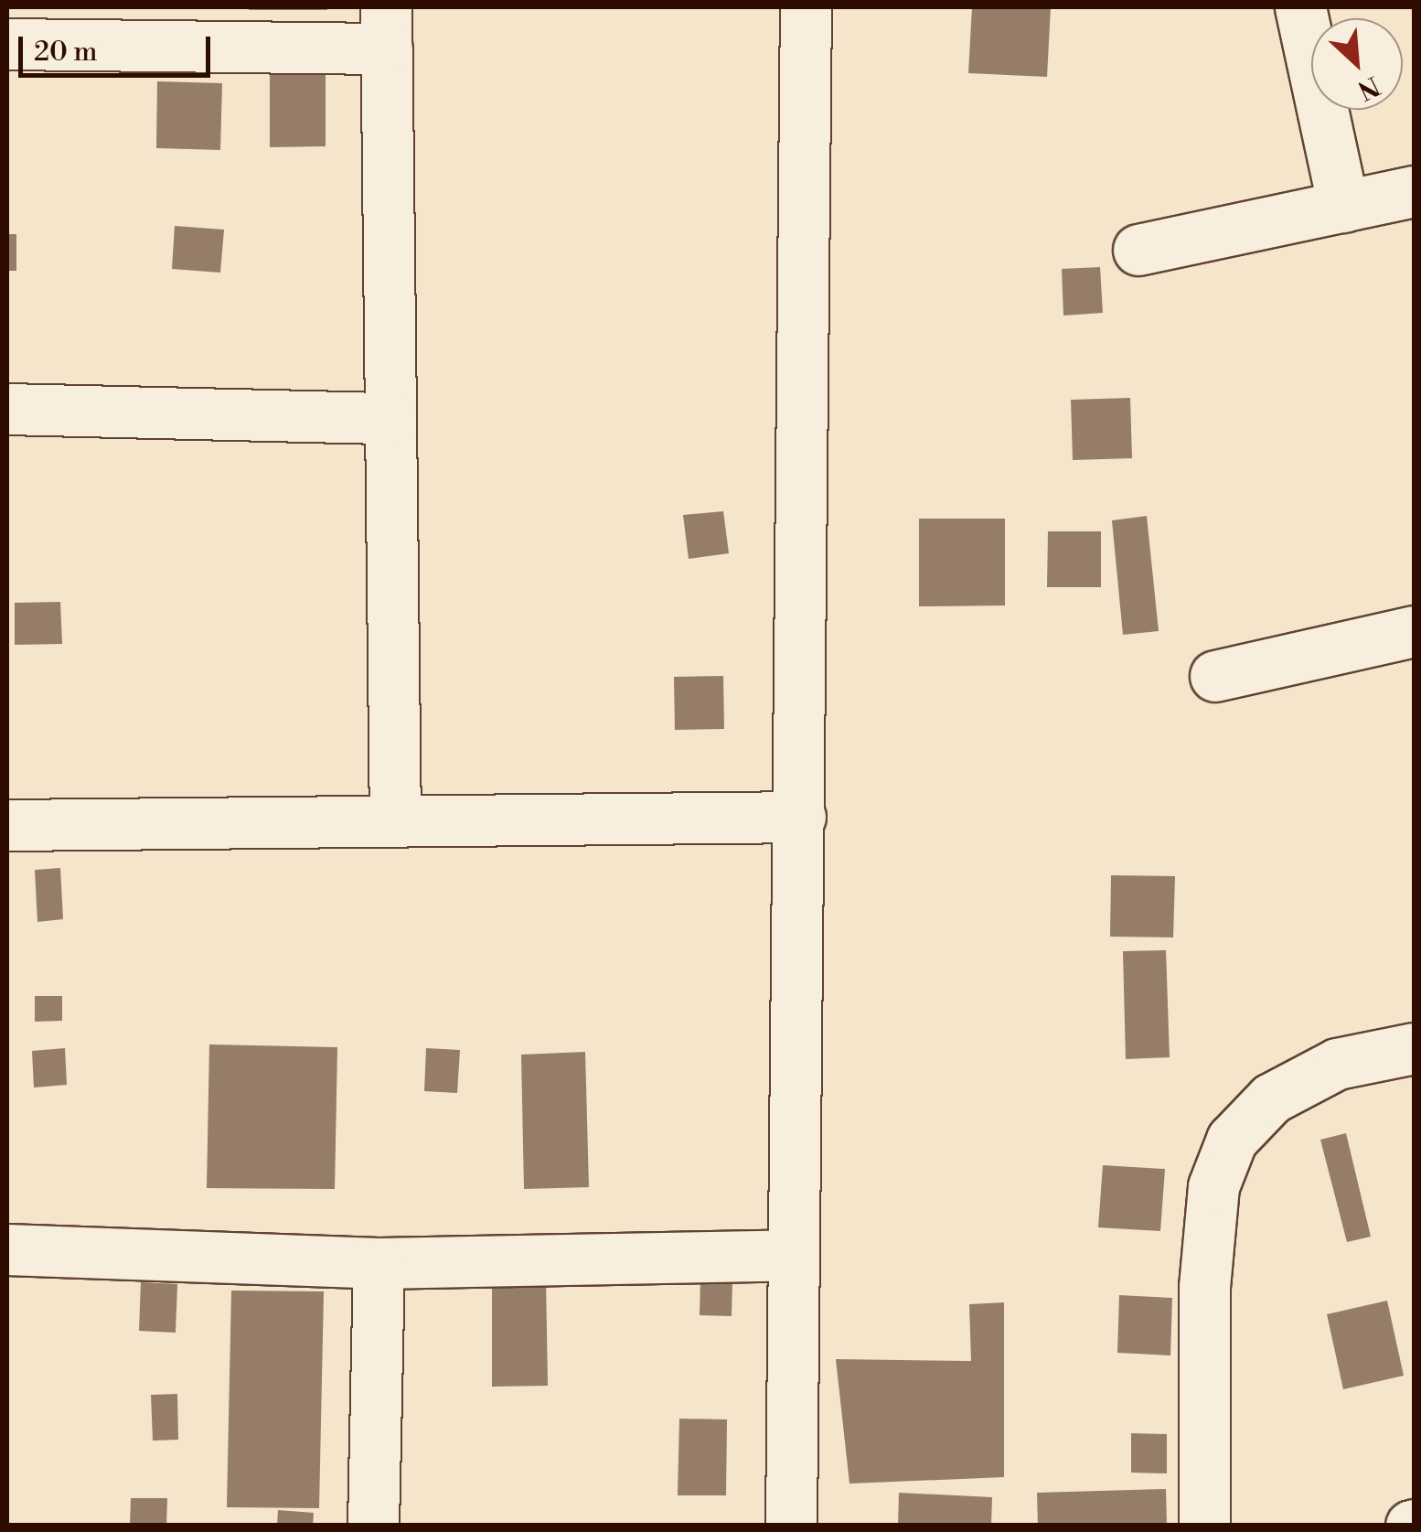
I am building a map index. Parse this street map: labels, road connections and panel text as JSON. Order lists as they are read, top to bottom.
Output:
{
  "scale_bar": "20 m",
  "north": "bottom right"
}
